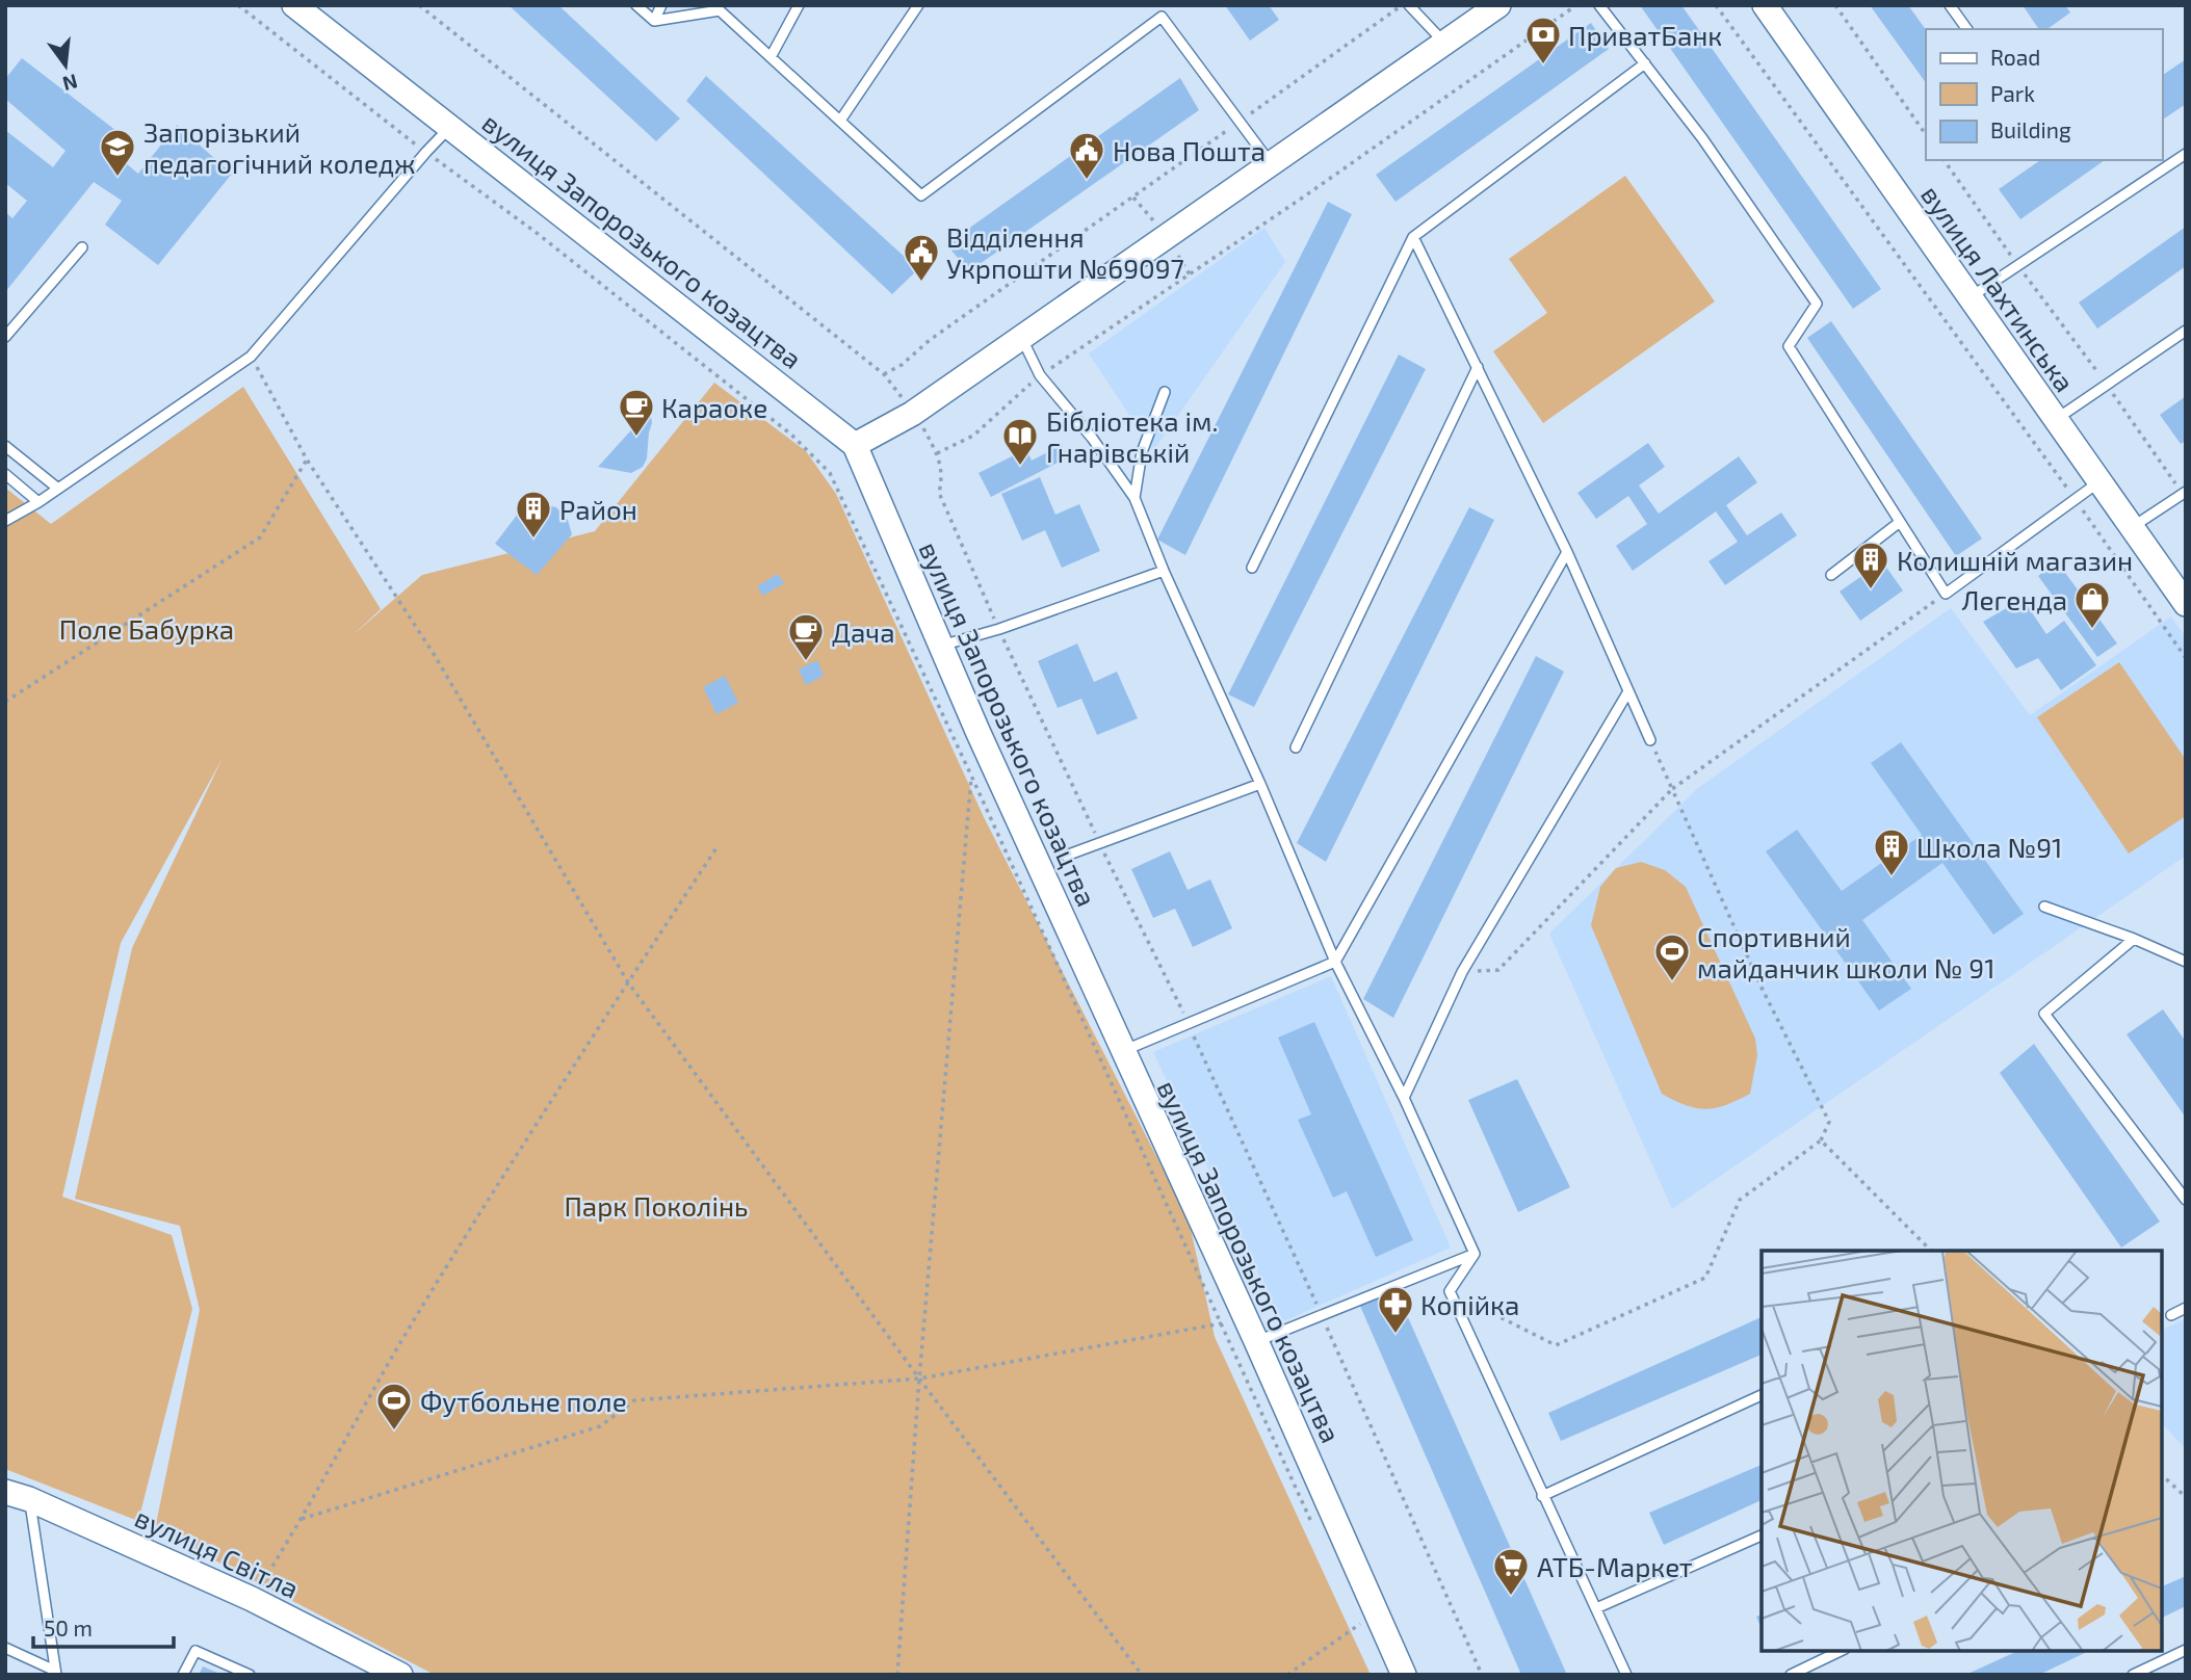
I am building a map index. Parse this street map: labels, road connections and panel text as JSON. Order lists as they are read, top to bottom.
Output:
{
  "streets": {
    "street": ["вулиця Запорозького козацтва", "вулиця Лахтинська", "вулиця Світла"]
  },
  "parks": ["Поле Бабурка", "Парк Поколінь"],
  "places": {
    "bank": ["ПриватБанк"],
    "school or university": ["Запорізький педагогічний коледж"],
    "public building": ["Нова Пошта", "Відділення Укрпошти №69097"],
    "cafe": ["Караоке", "Дача"],
    "library": ["Бібліотека ім. Гнарівській"],
    "building": ["Район", "Колишній магазин", "Школа №91"],
    "shop": ["Легенда"],
    "sports": ["Спортивний майданчик школи № 91", "Футбольне поле"],
    "pharmacy": ["Копійка"],
    "supermarket": ["АТБ-Маркет"]
  },
  "legend": ["Road", "Park", "Building"],
  "scale_bar": "50 m",
  "north": "bottom"
}
